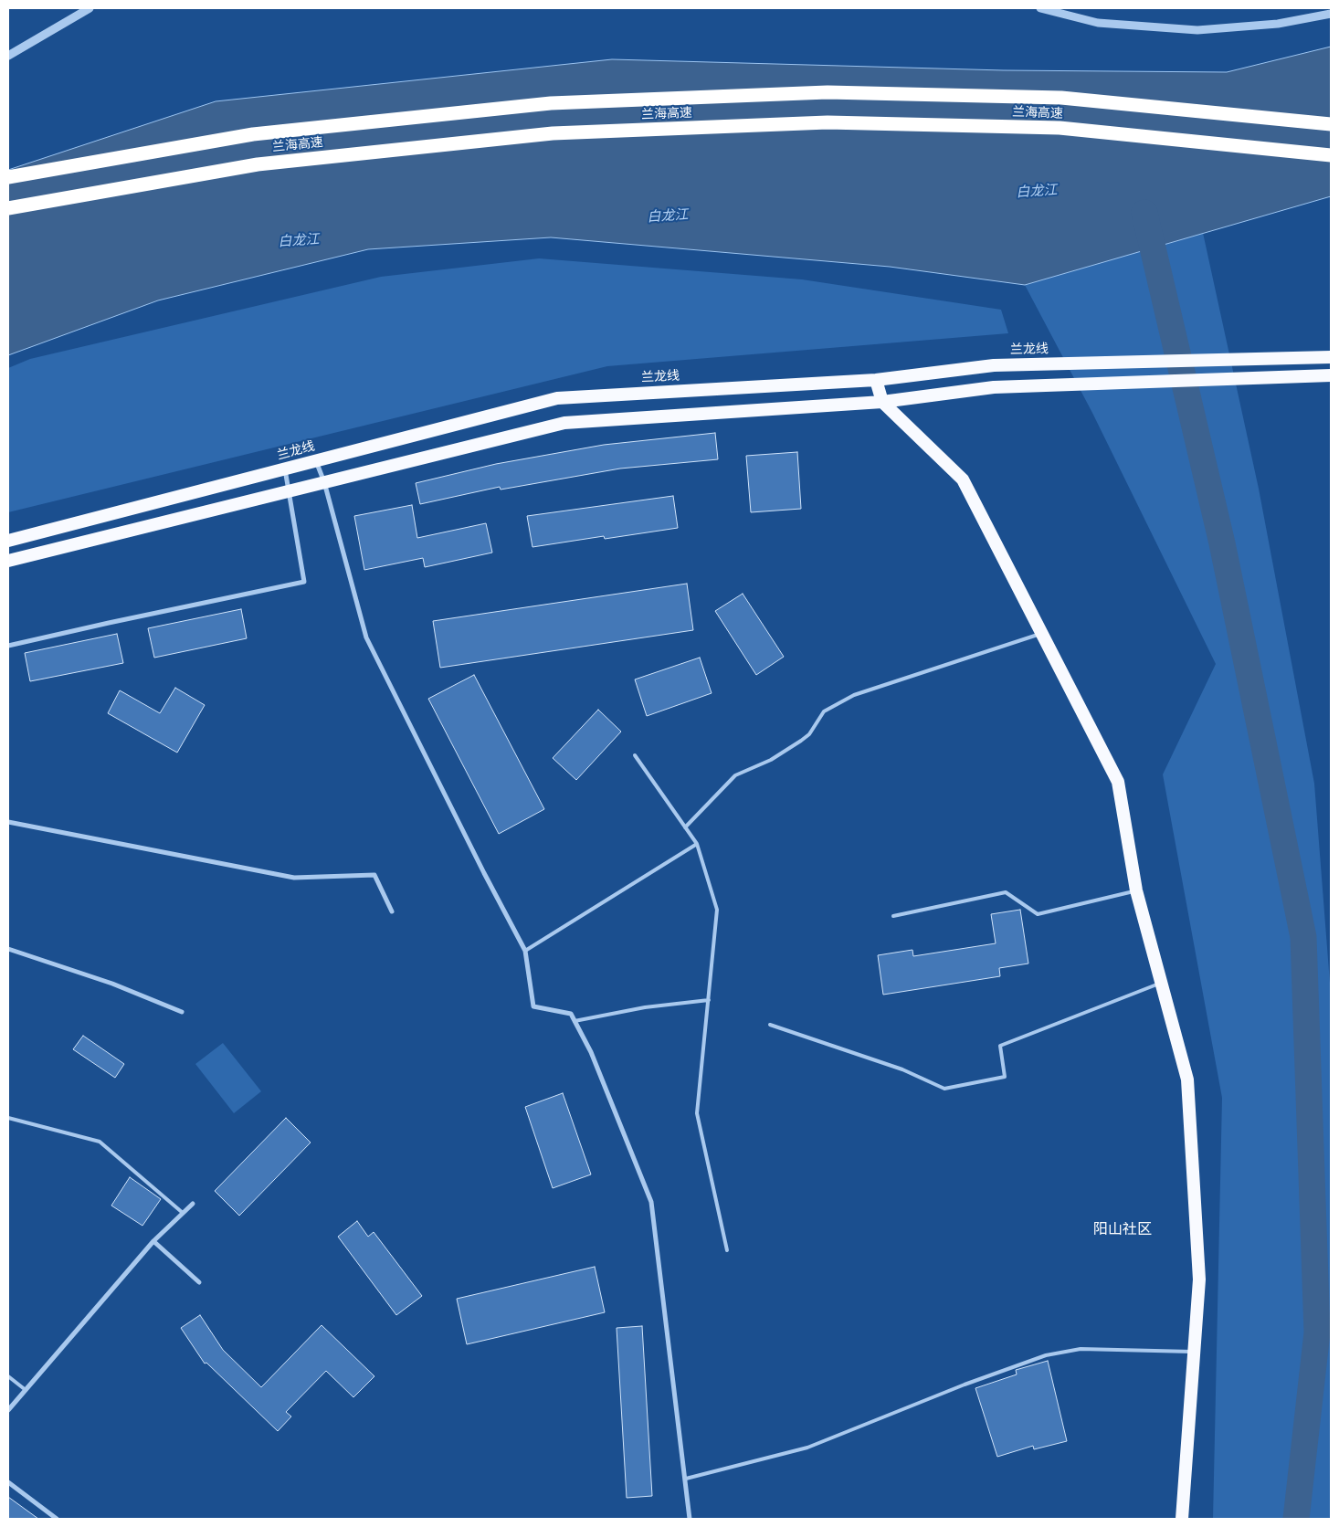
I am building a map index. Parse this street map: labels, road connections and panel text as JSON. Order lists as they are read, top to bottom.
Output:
{
  "streets": {
    "highway": ["兰海高速", "兰龙线"]
  },
  "districts": ["阳山社区"],
  "water": ["白龙江"]
}
